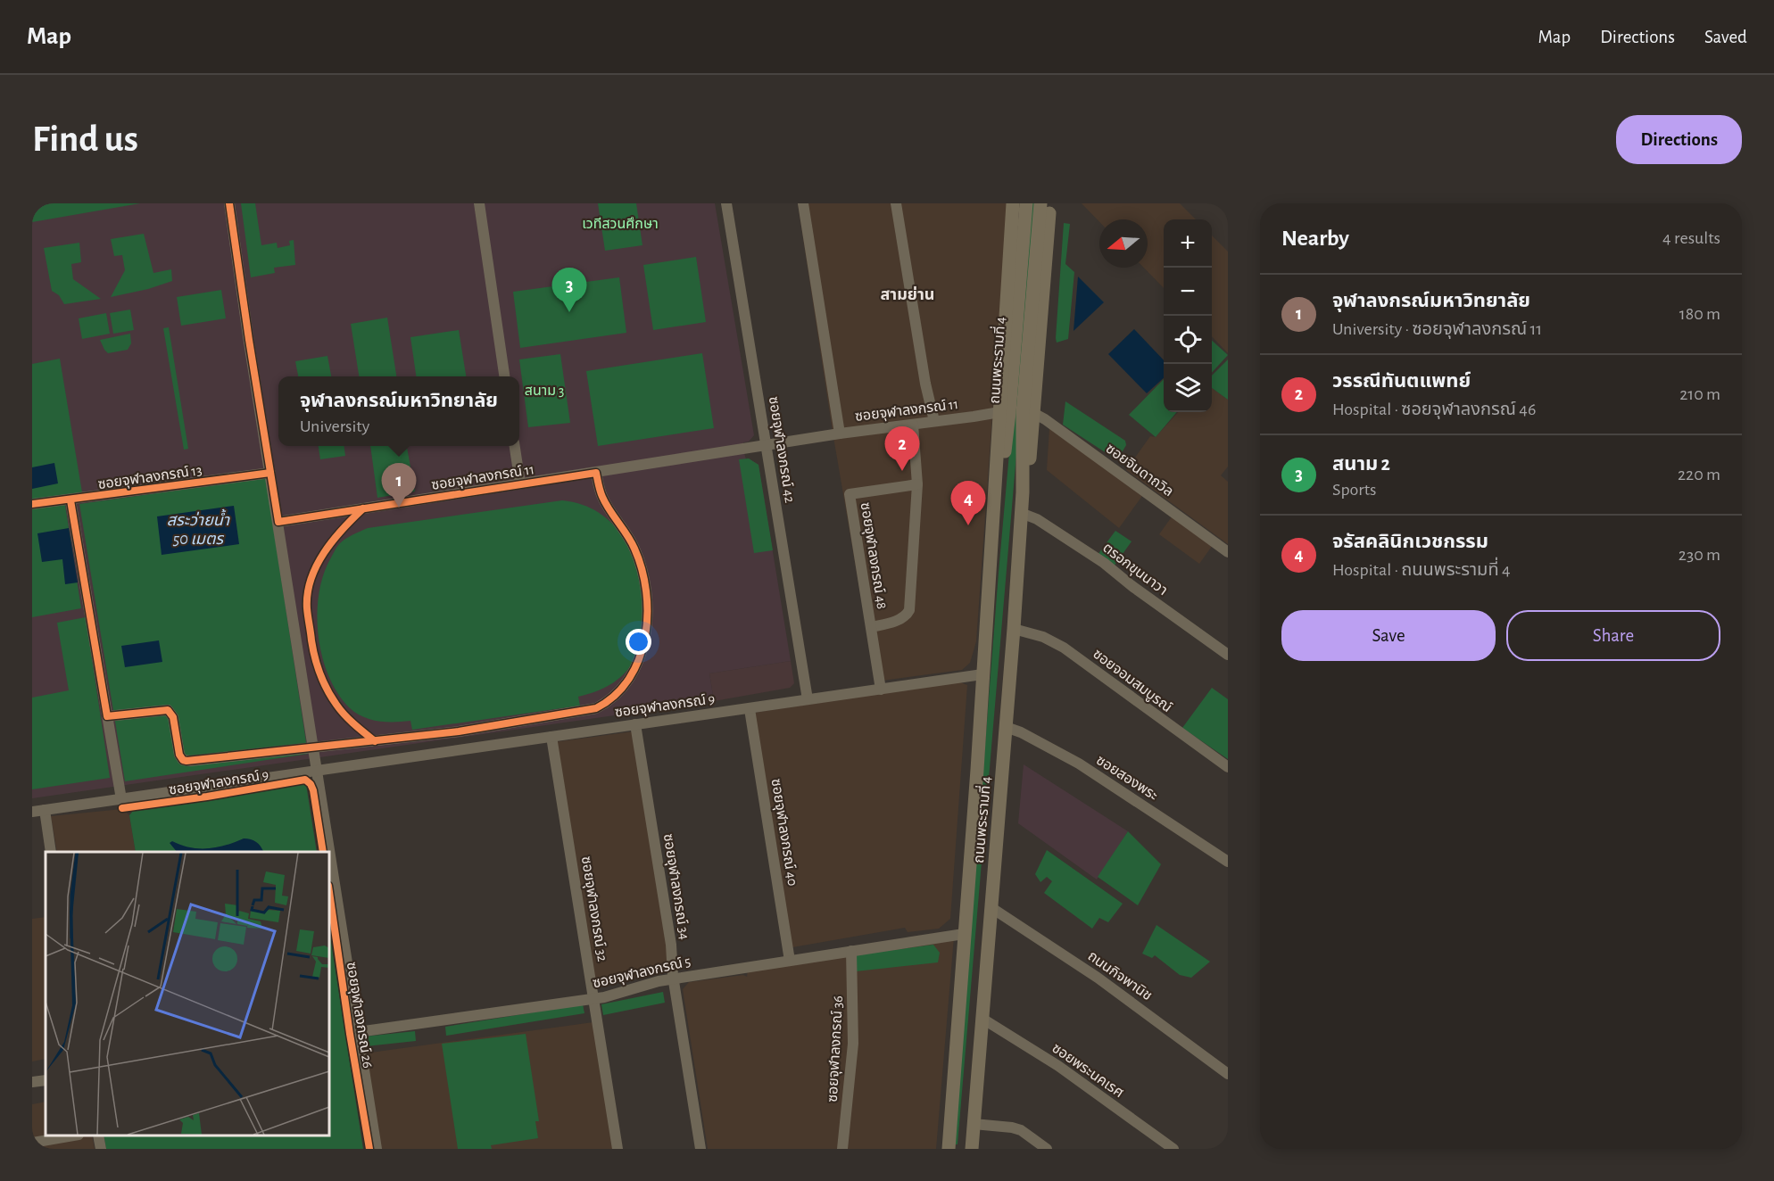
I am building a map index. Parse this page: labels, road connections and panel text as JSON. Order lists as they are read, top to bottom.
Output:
{
  "streets": {
    "main road": ["ถนนพระรามที่ 4"],
    "street": [
      "ซอยจุฬาลงกรณ์ 11",
      "ซอยจุฬาลงกรณ์ 42",
      "ซอยจินดาถวิล",
      "ซอยจุฬาลงกรณ์ 13",
      "ซอยจุฬาลงกรณ์ 48",
      "ตรอกขุนนาวา",
      "ซอยจอมสมบูรณ์",
      "ซอยจุฬาลงกรณ์ 9",
      "ซอยสองพระ",
      "ซอยจุฬาลงกรณ์ 40",
      "ซอยจุฬาลงกรณ์ 34",
      "ซอยจุฬาลงกรณ์ 32",
      "ซอยจุฬาลงกรณ์ 5",
      "ถนนกิจพานิช",
      "ซอยจุฬาลงกรณ์ 26",
      "ซอยจุฬาลงกรณ์ 36",
      "ซอยพระนคเรศ"
    ]
  },
  "crossings": [
    ["ถนนพระรามที่ 4", "ซอยจุฬาลงกรณ์ 11"],
    ["ถนนพระรามที่ 4", "ซอยจินดาถวิล"],
    ["ถนนพระรามที่ 4", "ตรอกขุนนาวา"],
    ["ถนนพระรามที่ 4", "ซอยจอมสมบูรณ์"],
    ["ถนนพระรามที่ 4", "ซอยจุฬาลงกรณ์ 9"],
    ["ถนนพระรามที่ 4", "ซอยสองพระ"],
    ["ถนนพระรามที่ 4", "ซอยจุฬาลงกรณ์ 5"],
    ["ถนนพระรามที่ 4", "ถนนกิจพานิช"],
    ["ถนนพระรามที่ 4", "ซอยพระนคเรศ"],
    ["ซอยจุฬาลงกรณ์ 11", "ซอยจุฬาลงกรณ์ 42"],
    ["ซอยจุฬาลงกรณ์ 11", "ซอยจุฬาลงกรณ์ 26"],
    ["ซอยจุฬาลงกรณ์ 42", "ซอยจุฬาลงกรณ์ 9"],
    ["ซอยจุฬาลงกรณ์ 13", "ซอยจุฬาลงกรณ์ 26"],
    ["ซอยจุฬาลงกรณ์ 48", "ซอยจุฬาลงกรณ์ 9"],
    ["ซอยจุฬาลงกรณ์ 9", "ซอยจุฬาลงกรณ์ 40"],
    ["ซอยจุฬาลงกรณ์ 9", "ซอยจุฬาลงกรณ์ 34"],
    ["ซอยจุฬาลงกรณ์ 9", "ซอยจุฬาลงกรณ์ 32"],
    ["ซอยจุฬาลงกรณ์ 9", "ซอยจุฬาลงกรณ์ 26"],
    ["ซอยจุฬาลงกรณ์ 40", "ซอยจุฬาลงกรณ์ 5"],
    ["ซอยจุฬาลงกรณ์ 34", "ซอยจุฬาลงกรณ์ 5"],
    ["ซอยจุฬาลงกรณ์ 32", "ซอยจุฬาลงกรณ์ 5"],
    ["ซอยจุฬาลงกรณ์ 5", "ซอยจุฬาลงกรณ์ 26"],
    ["ซอยจุฬาลงกรณ์ 5", "ซอยจุฬาลงกรณ์ 36"]
  ],
  "districts": ["สามย่าน"],
  "water": ["สระว่ายน้ำ 50 เมตร"],
  "parks": ["เวทีสวนศึกษา", "สนาม 3"],
  "north": "left",
  "page": {
    "header": "Map",
    "nav": ["Map", "Directions", "Saved"],
    "buttons": [
      "Directions",
      ["Save", "Share"]
    ],
    "title": "Find us",
    "heading": ["Nearby", "4 results"],
    "map_buttons": ["+", "−"],
    "pins": [
      "3",
      "2",
      "1",
      "4"
    ],
    "list": [
      {
        "mark": "1",
        "name": "จุฬาลงกรณ์มหาวิทยาลัย",
        "note": "University · ซอยจุฬาลงกรณ์ 11",
        "value": "180 m"
      },
      {
        "mark": "2",
        "name": "วรรณีทันตแพทย์",
        "note": "Hospital · ซอยจุฬาลงกรณ์ 46",
        "value": "210 m"
      },
      {
        "mark": "3",
        "name": "สนาม 2",
        "note": "Sports",
        "value": "220 m"
      },
      {
        "mark": "4",
        "name": "จรัสคลินิกเวชกรรม",
        "note": "Hospital · ถนนพระรามที่ 4",
        "value": "230 m"
      }
    ],
    "popup": ["จุฬาลงกรณ์มหาวิทยาลัย", "University"]
  }
}
